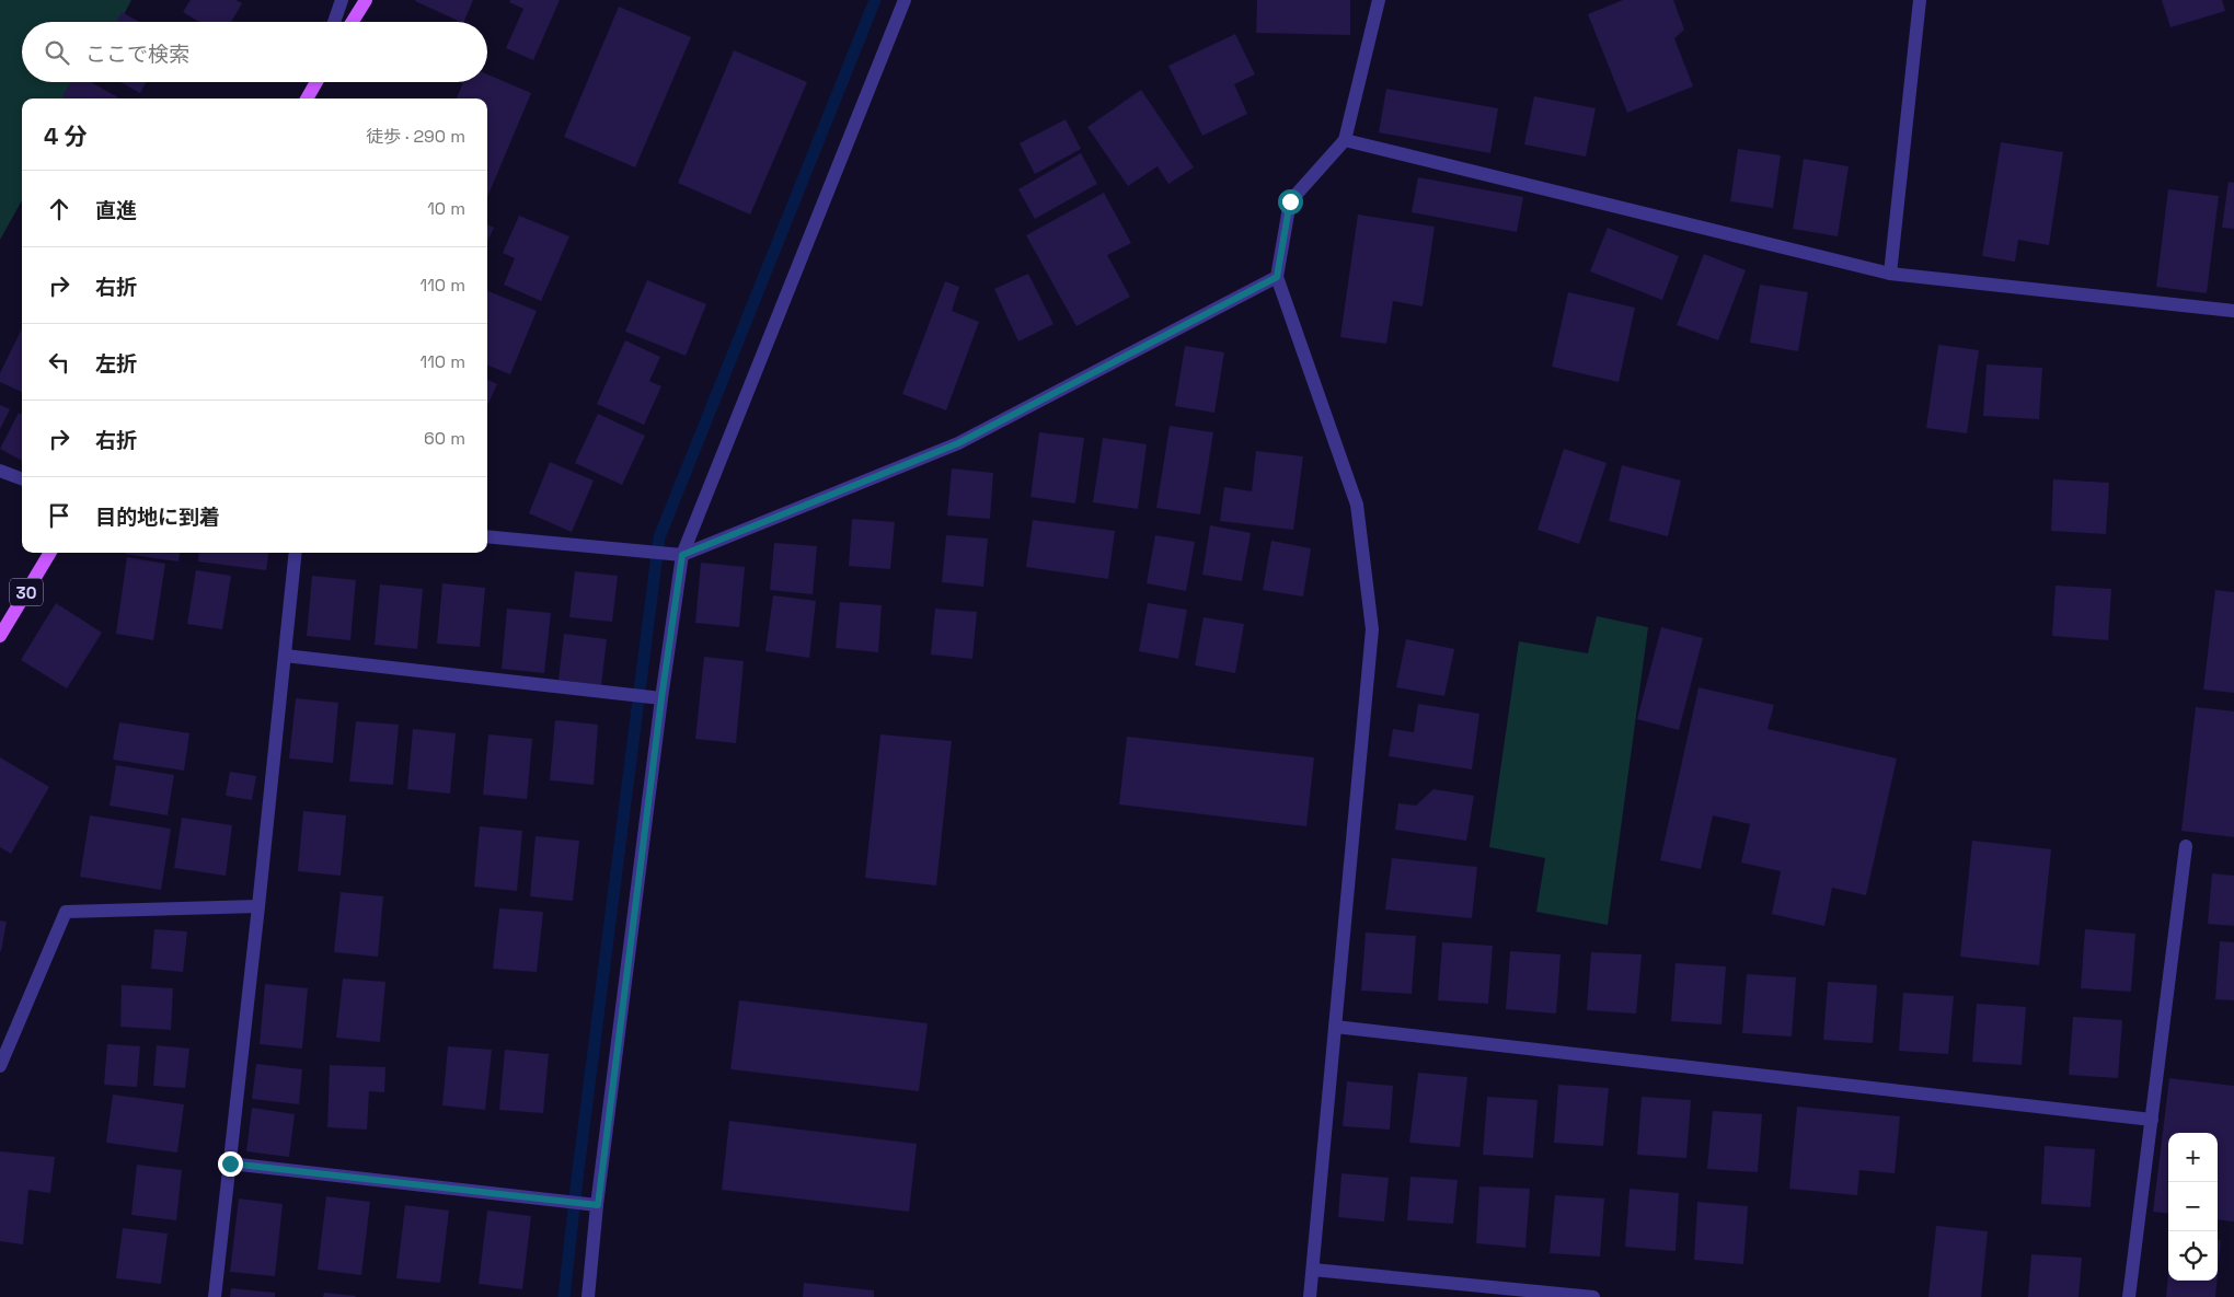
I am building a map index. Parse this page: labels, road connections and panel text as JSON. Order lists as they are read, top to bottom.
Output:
{
  "streets": {
    "main road": ["30"]
  },
  "page": {
    "search": "ここで検索",
    "heading": ["4 分", "徒歩 · 290 m"],
    "list": [
      ["直進", "10 m"],
      ["右折", "110 m"],
      ["左折", "110 m"],
      ["右折", "60 m"],
      "目的地に到着"
    ],
    "map_buttons": ["+", "−"]
  }
}
